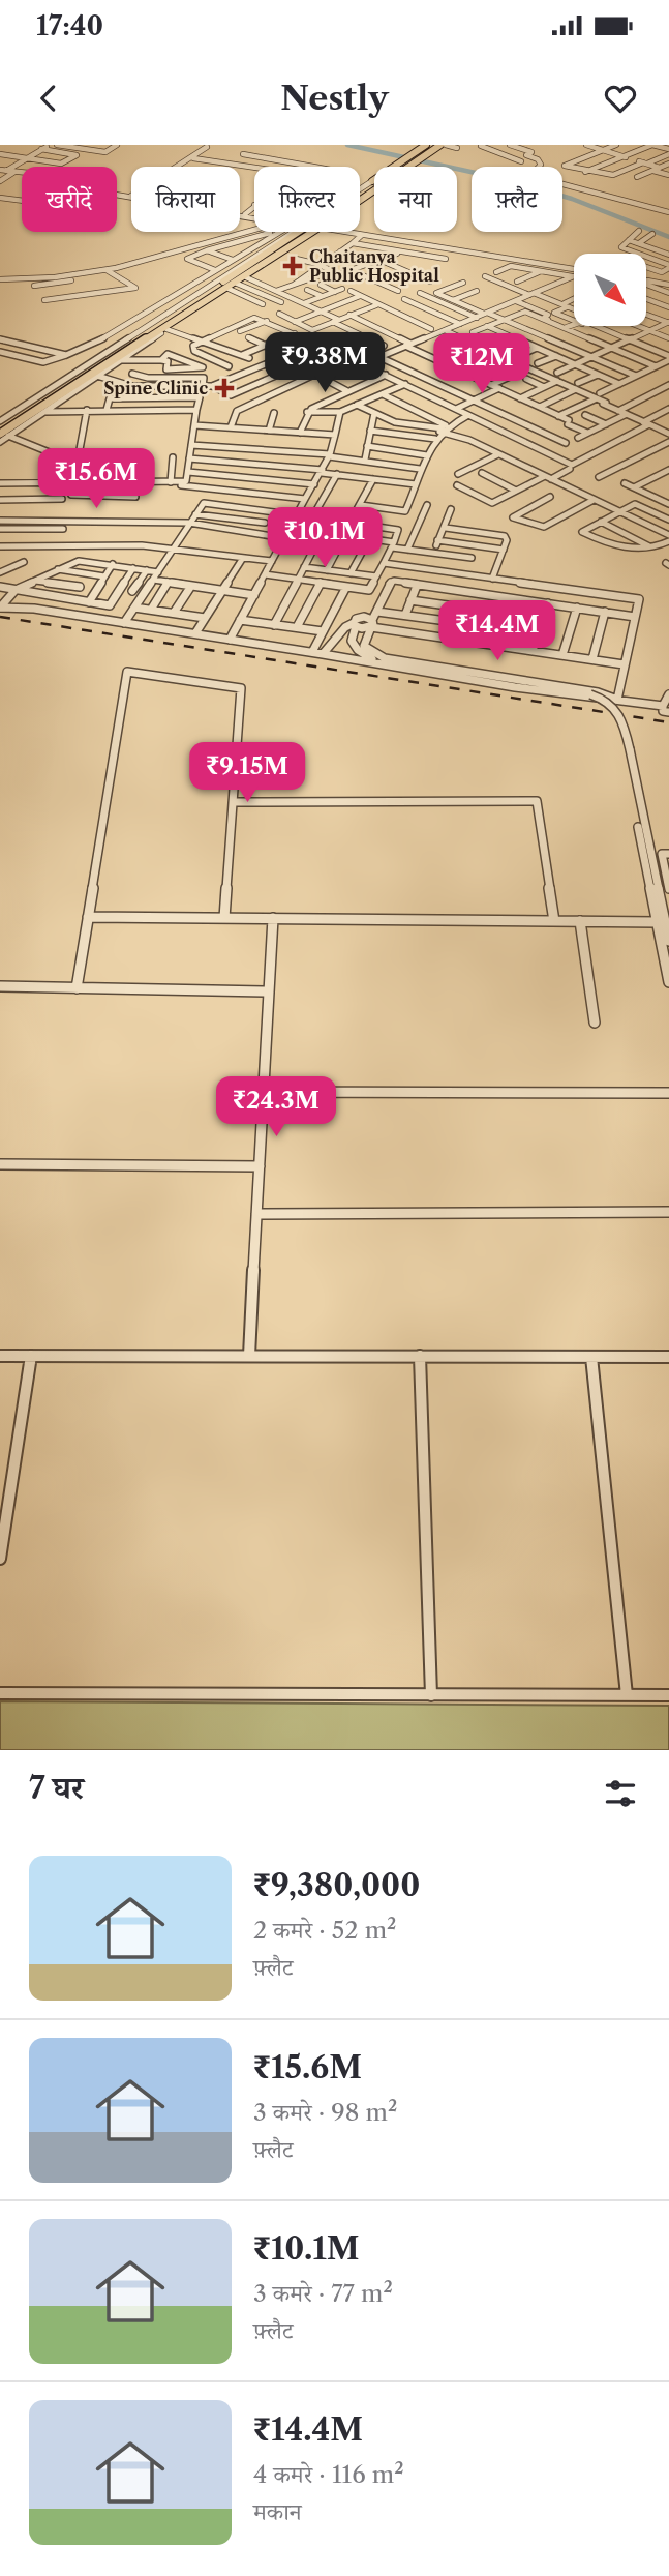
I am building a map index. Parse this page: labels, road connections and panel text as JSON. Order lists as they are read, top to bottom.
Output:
{
  "places": {
    "health": ["Chaitanya Public Hospital", "Spine Clinic"]
  },
  "north": "bottom right",
  "page": {
    "status": "17:40",
    "header": "Nestly",
    "chip": [
      "खरीदें",
      "किराया",
      "फ़िल्टर",
      "नया",
      "फ़्लैट"
    ],
    "price": [
      "₹9.38M",
      "₹12M",
      "₹15.6M",
      "₹10.1M",
      "₹14.4M",
      "₹9.15M",
      "₹24.3M"
    ],
    "heading": "7 घर",
    "list": [
      {
        "name": "₹9,380,000",
        "note": "2 कमरे · 52 m² · फ़्लैट"
      },
      {
        "name": "₹15.6M",
        "note": "3 कमरे · 98 m² · फ़्लैट"
      },
      {
        "name": "₹10.1M",
        "note": "3 कमरे · 77 m² · फ़्लैट"
      },
      {
        "name": "₹14.4M",
        "note": "4 कमरे · 116 m² · मकान"
      }
    ]
  }
}
